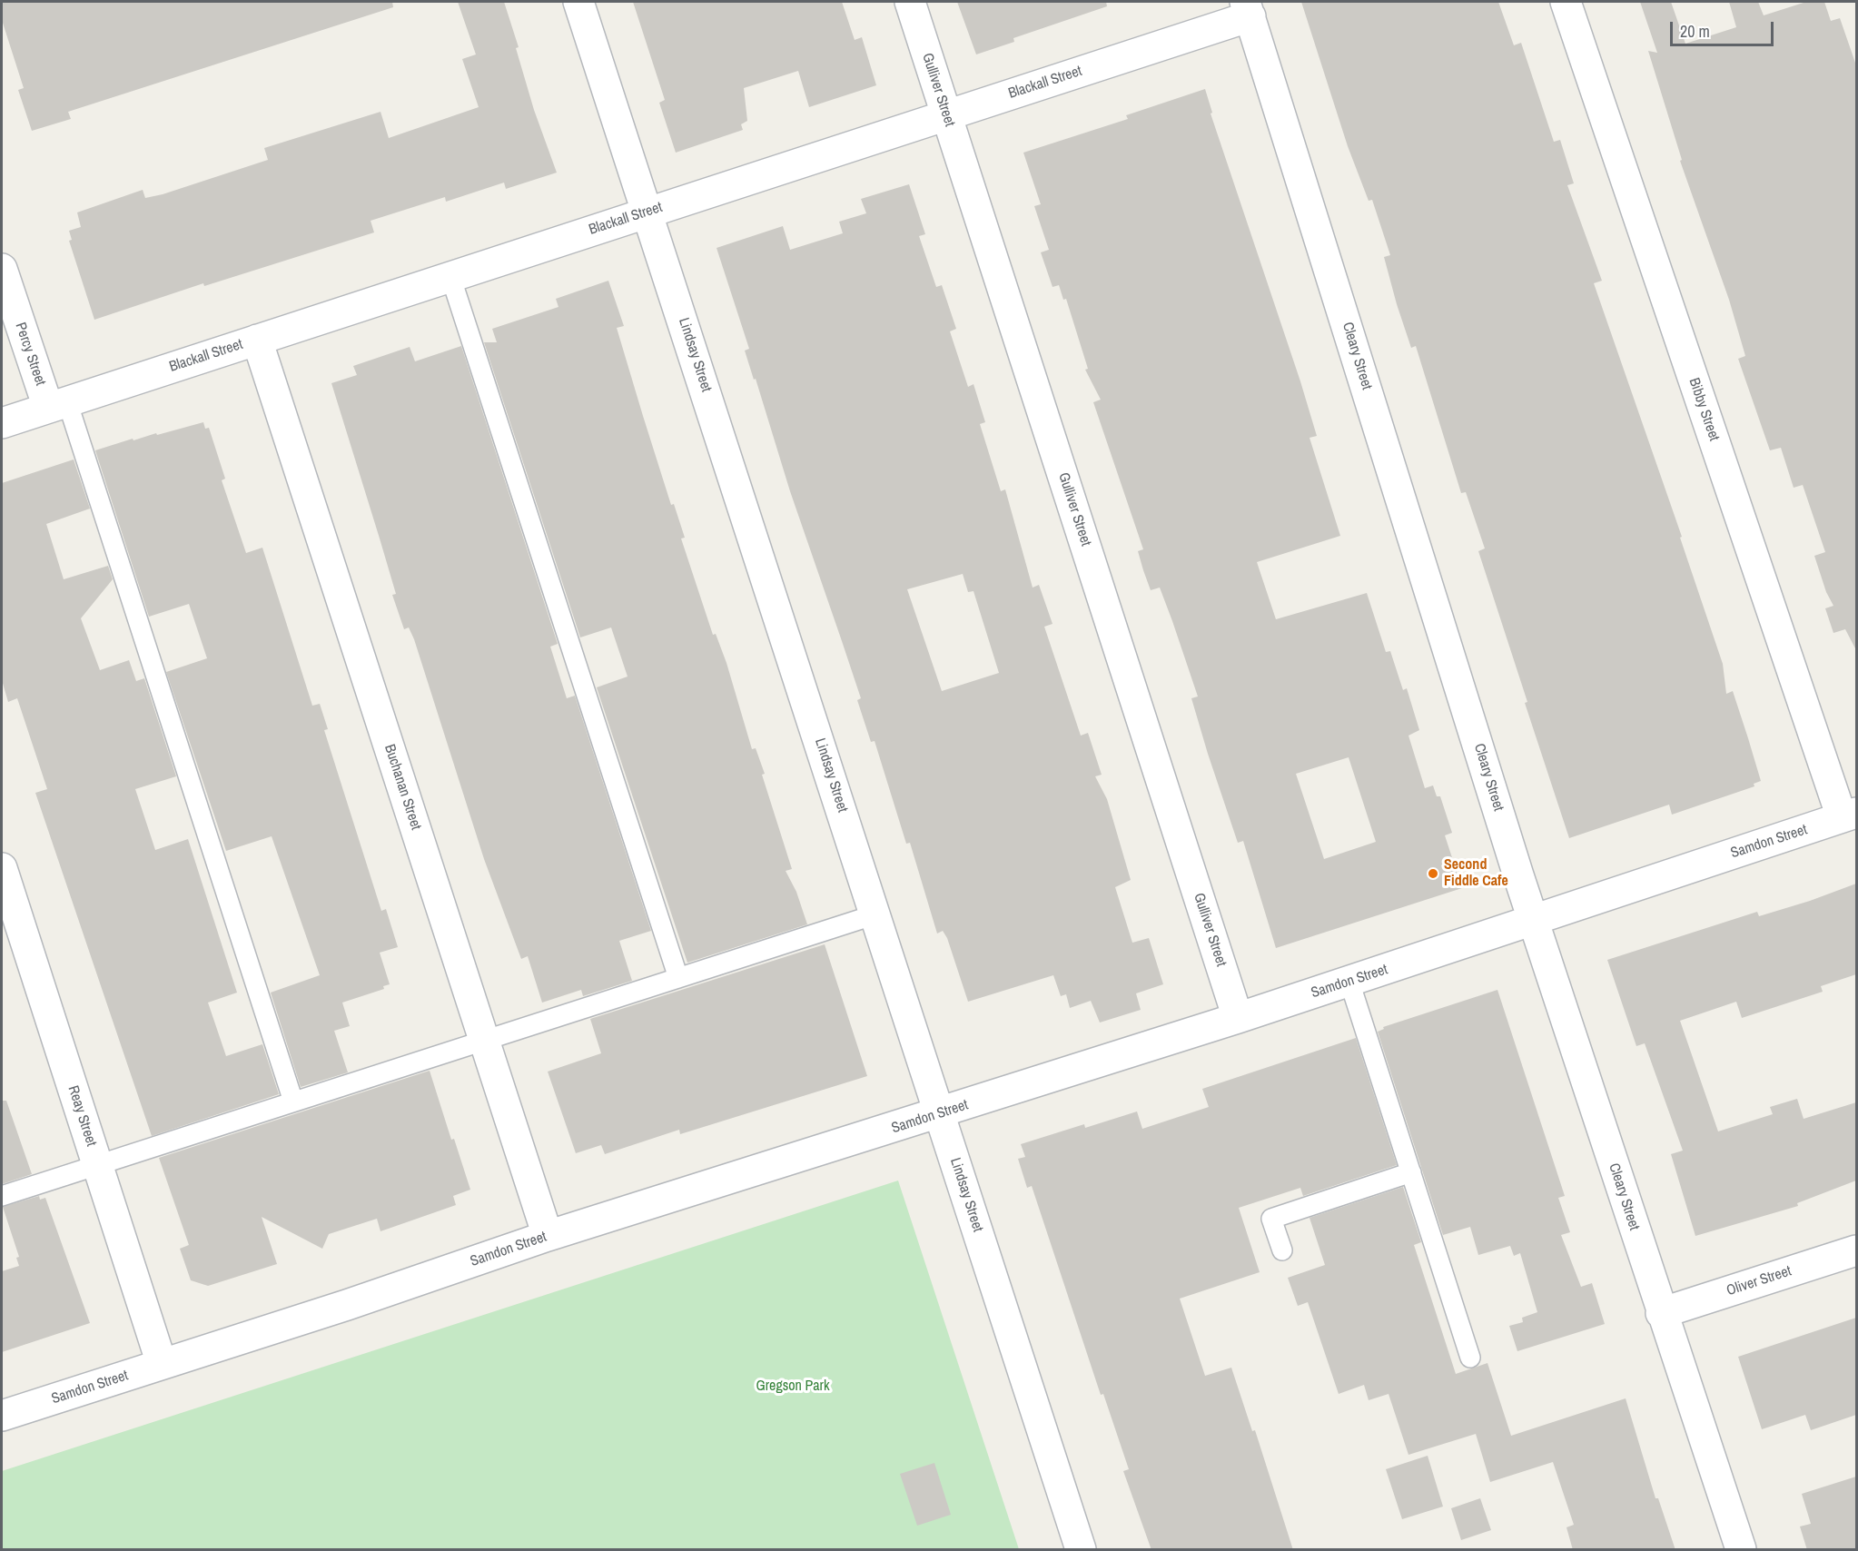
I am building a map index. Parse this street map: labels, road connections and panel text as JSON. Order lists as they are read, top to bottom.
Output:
{
  "streets": {
    "street": [
      "Blackall Street",
      "Gulliver Street",
      "Percy Street",
      "Lindsay Street",
      "Cleary Street",
      "Bibby Street",
      "Buchanan Street",
      "Samdon Street",
      "Reay Street",
      "Oliver Street"
    ]
  },
  "crossings": [
    ["Blackall Street", "Gulliver Street"],
    ["Blackall Street", "Percy Street"],
    ["Blackall Street", "Lindsay Street"],
    ["Blackall Street", "Cleary Street"],
    ["Blackall Street", "Buchanan Street"],
    ["Gulliver Street", "Samdon Street"],
    ["Lindsay Street", "Samdon Street"],
    ["Cleary Street", "Samdon Street"],
    ["Cleary Street", "Oliver Street"],
    ["Bibby Street", "Samdon Street"],
    ["Buchanan Street", "Samdon Street"],
    ["Samdon Street", "Reay Street"]
  ],
  "parks": ["Gregson Park"],
  "places": ["Second Fiddle Cafe"],
  "scale_bar": "20 m"
}
